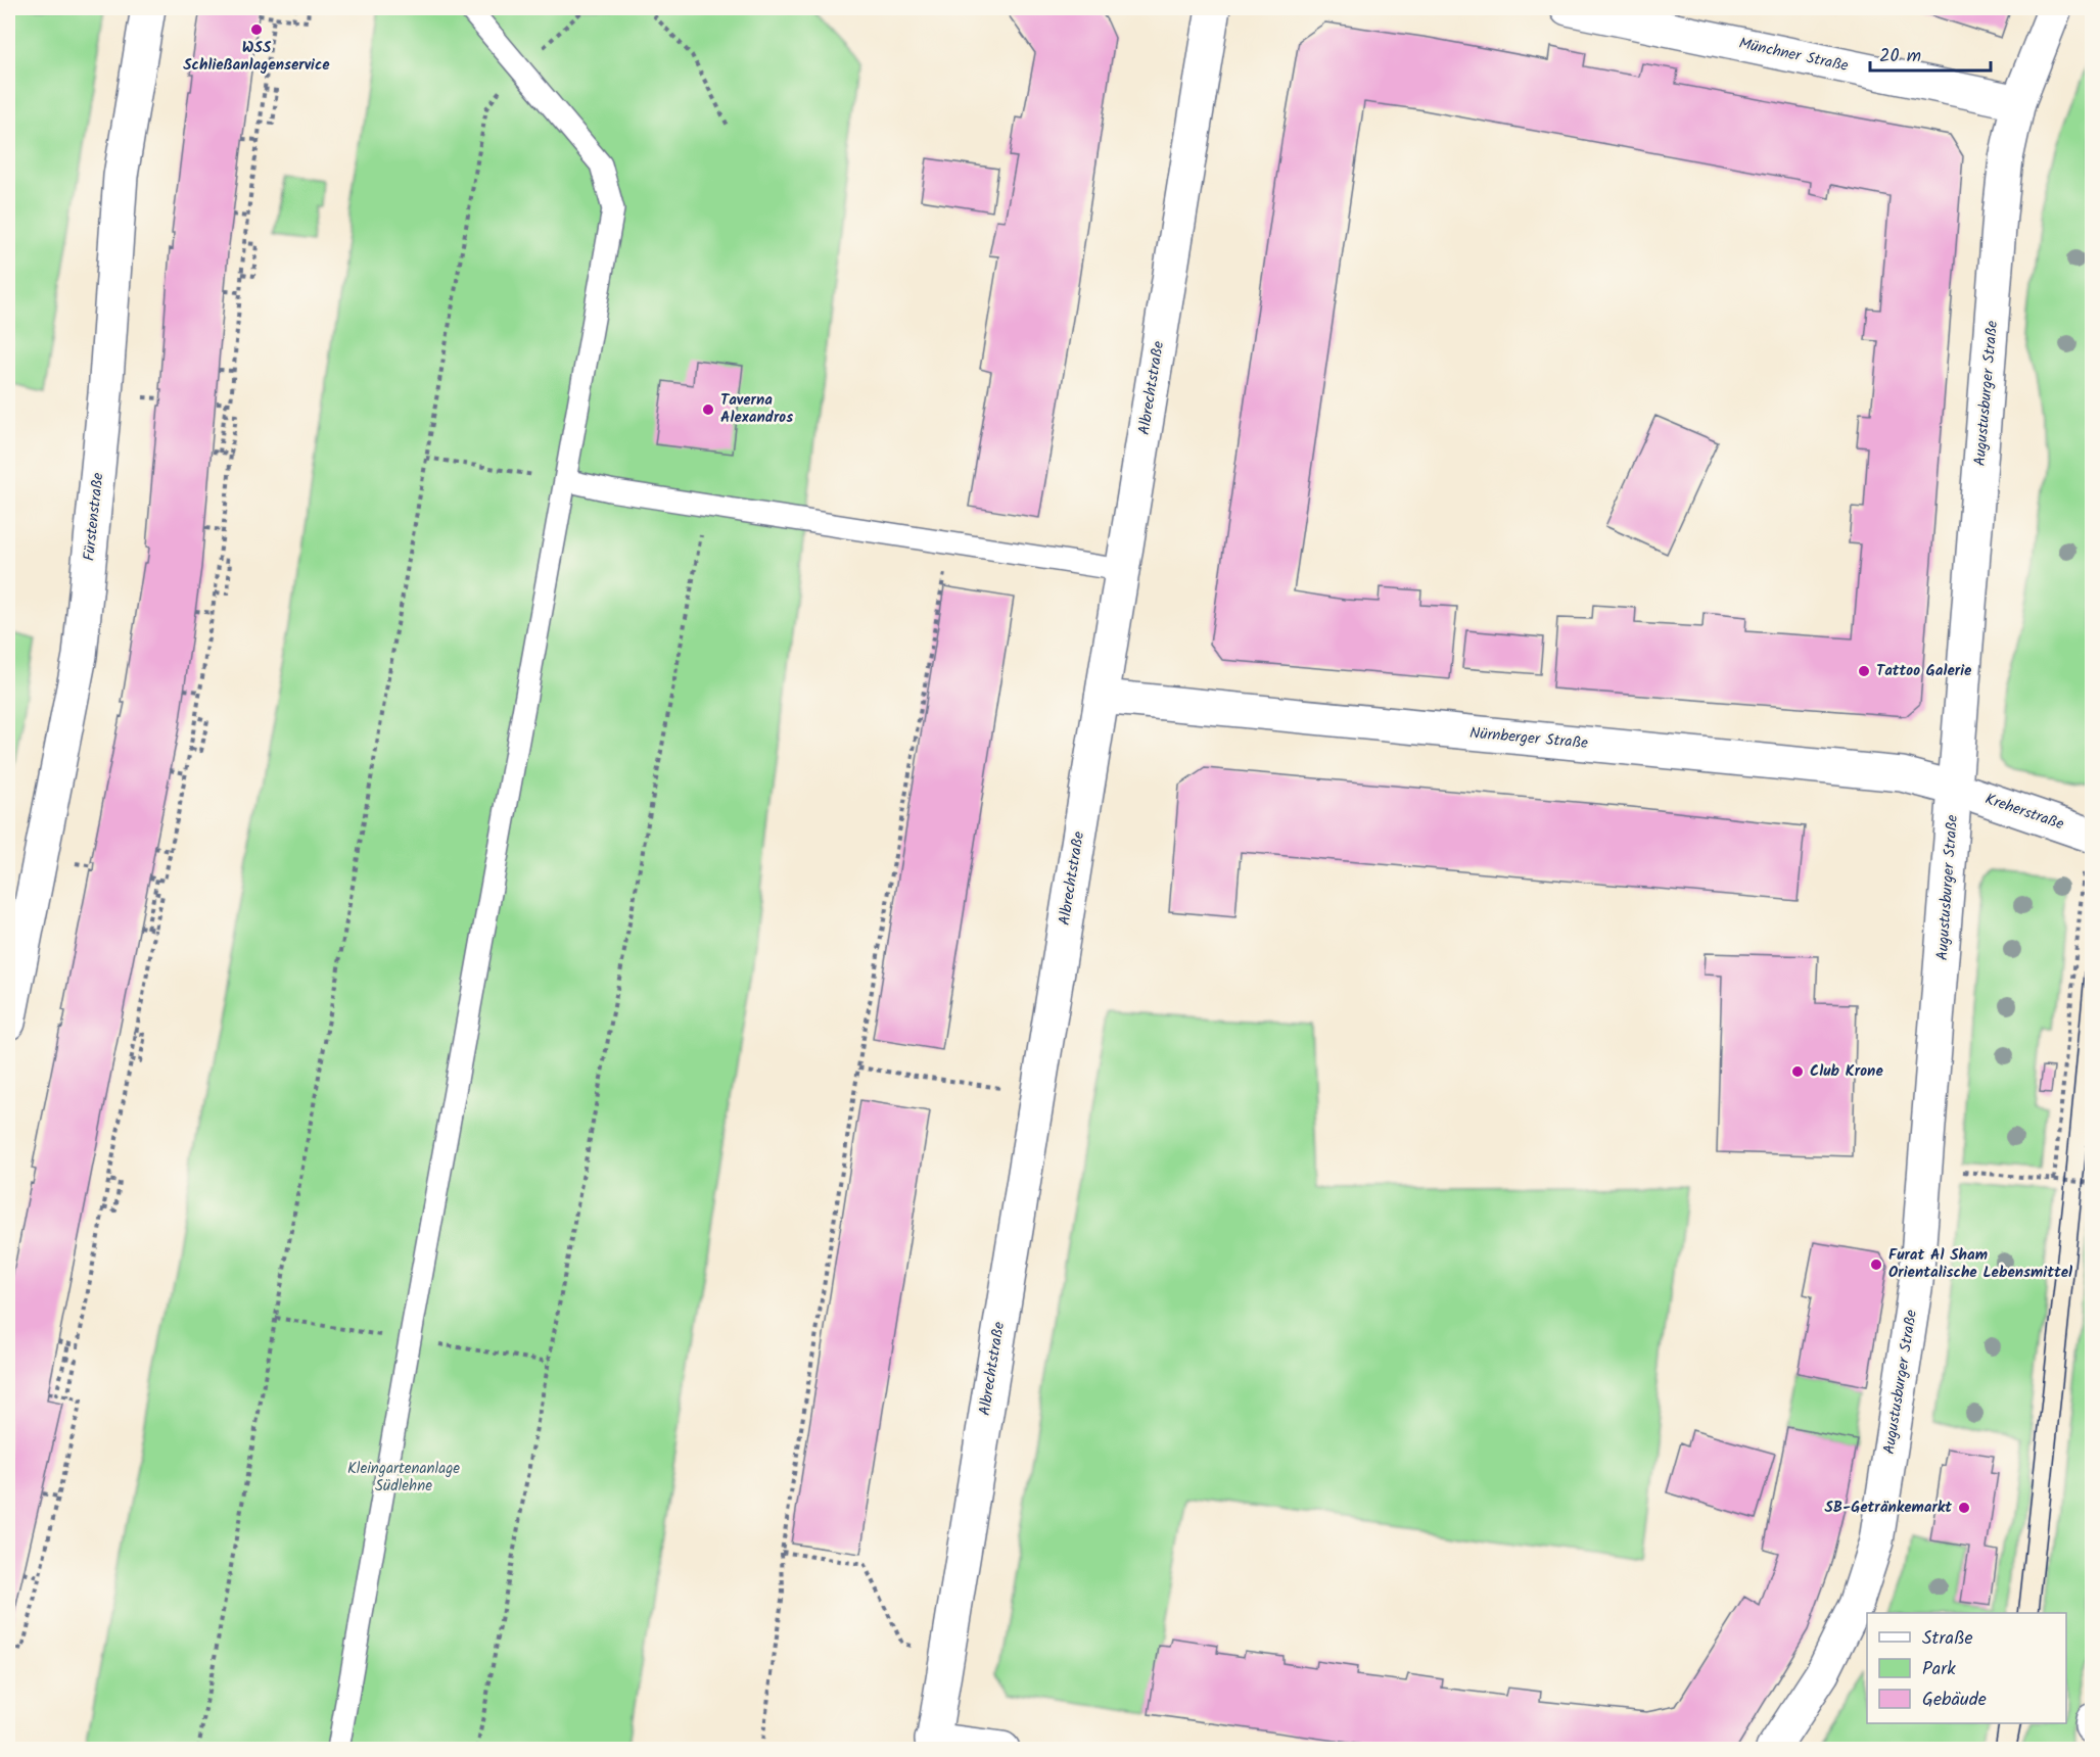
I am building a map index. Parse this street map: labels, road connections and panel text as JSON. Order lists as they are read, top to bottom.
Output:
{
  "streets": {
    "street": [
      "Münchner Straße",
      "Albrechtstraße",
      "Augustusburger Straße",
      "Fürstenstraße",
      "Nürnberger Straße",
      "Kreherstraße"
    ]
  },
  "crossings": [
    ["Münchner Straße", "Augustusburger Straße"],
    ["Albrechtstraße", "Nürnberger Straße"],
    ["Augustusburger Straße", "Nürnberger Straße"],
    ["Augustusburger Straße", "Kreherstraße"],
    ["Nürnberger Straße", "Kreherstraße"]
  ],
  "parks": ["Kleingartenanlage Südlehne"],
  "places": [
    "WSS Schließanlagenservice",
    "Taverna Alexandros",
    "Tattoo Galerie",
    "Club Krone",
    "Furat Al Sham Orientalische Lebensmittel",
    "SB-Getränkemarkt"
  ],
  "legend": ["Straße", "Park", "Gebäude"],
  "scale_bar": "20 m"
}
